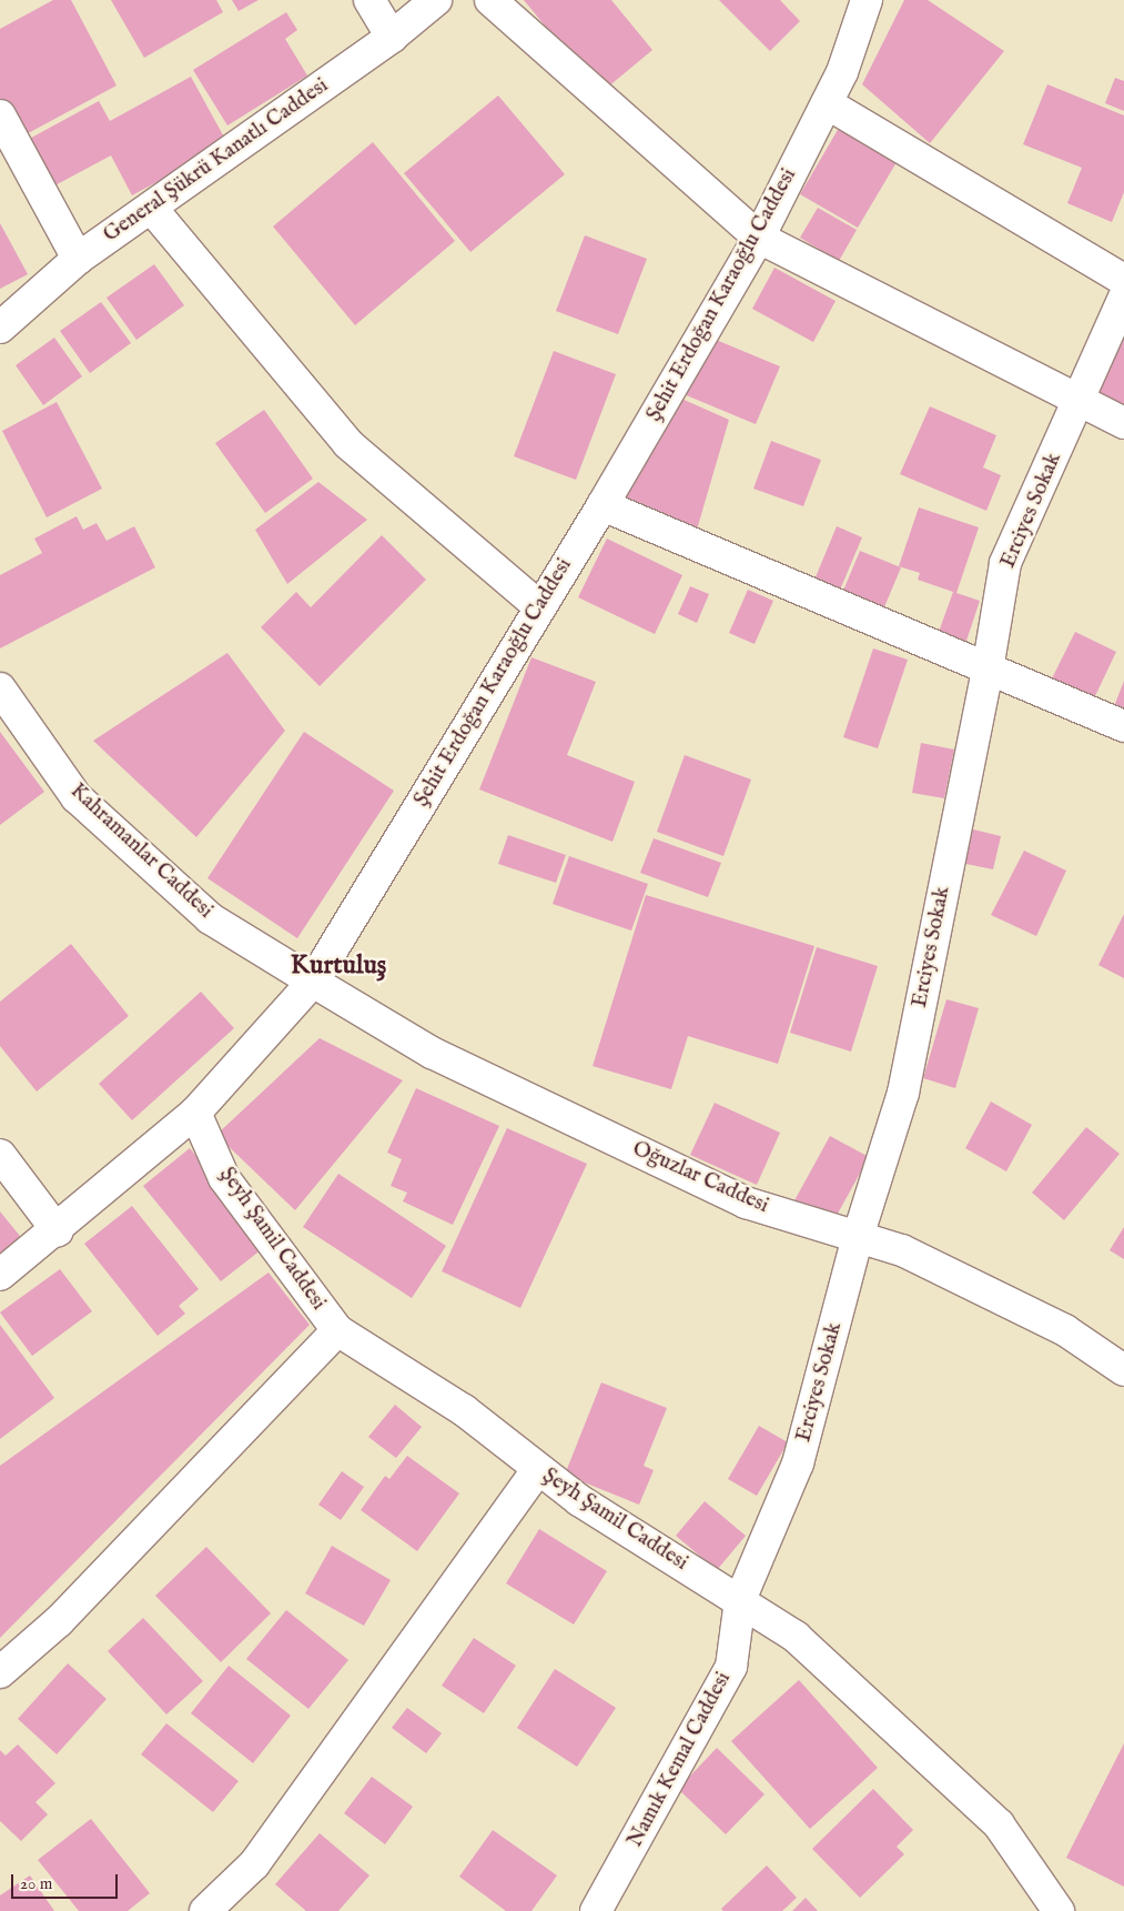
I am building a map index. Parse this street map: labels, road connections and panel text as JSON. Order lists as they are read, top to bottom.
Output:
{
  "streets": {
    "street": [
      "General Şükrü Kanatlı Caddesi",
      "Şehit Erdoğan Karaoğlu Caddesi",
      "Erciyes Sokak",
      "Kahramanlar Caddesi",
      "Oğuzlar Caddesi",
      "Şeyh Şamil Caddesi",
      "Namık Kemal Caddesi"
    ]
  },
  "crossings": [
    ["Şehit Erdoğan Karaoğlu Caddesi", "Kahramanlar Caddesi"],
    ["Şehit Erdoğan Karaoğlu Caddesi", "Oğuzlar Caddesi"],
    ["Şehit Erdoğan Karaoğlu Caddesi", "Şeyh Şamil Caddesi"],
    ["Erciyes Sokak", "Oğuzlar Caddesi"],
    ["Erciyes Sokak", "Şeyh Şamil Caddesi"],
    ["Erciyes Sokak", "Namık Kemal Caddesi"],
    ["Kahramanlar Caddesi", "Oğuzlar Caddesi"],
    ["Şeyh Şamil Caddesi", "Namık Kemal Caddesi"]
  ],
  "districts": ["Kurtuluş"],
  "scale_bar": "20 m"
}
